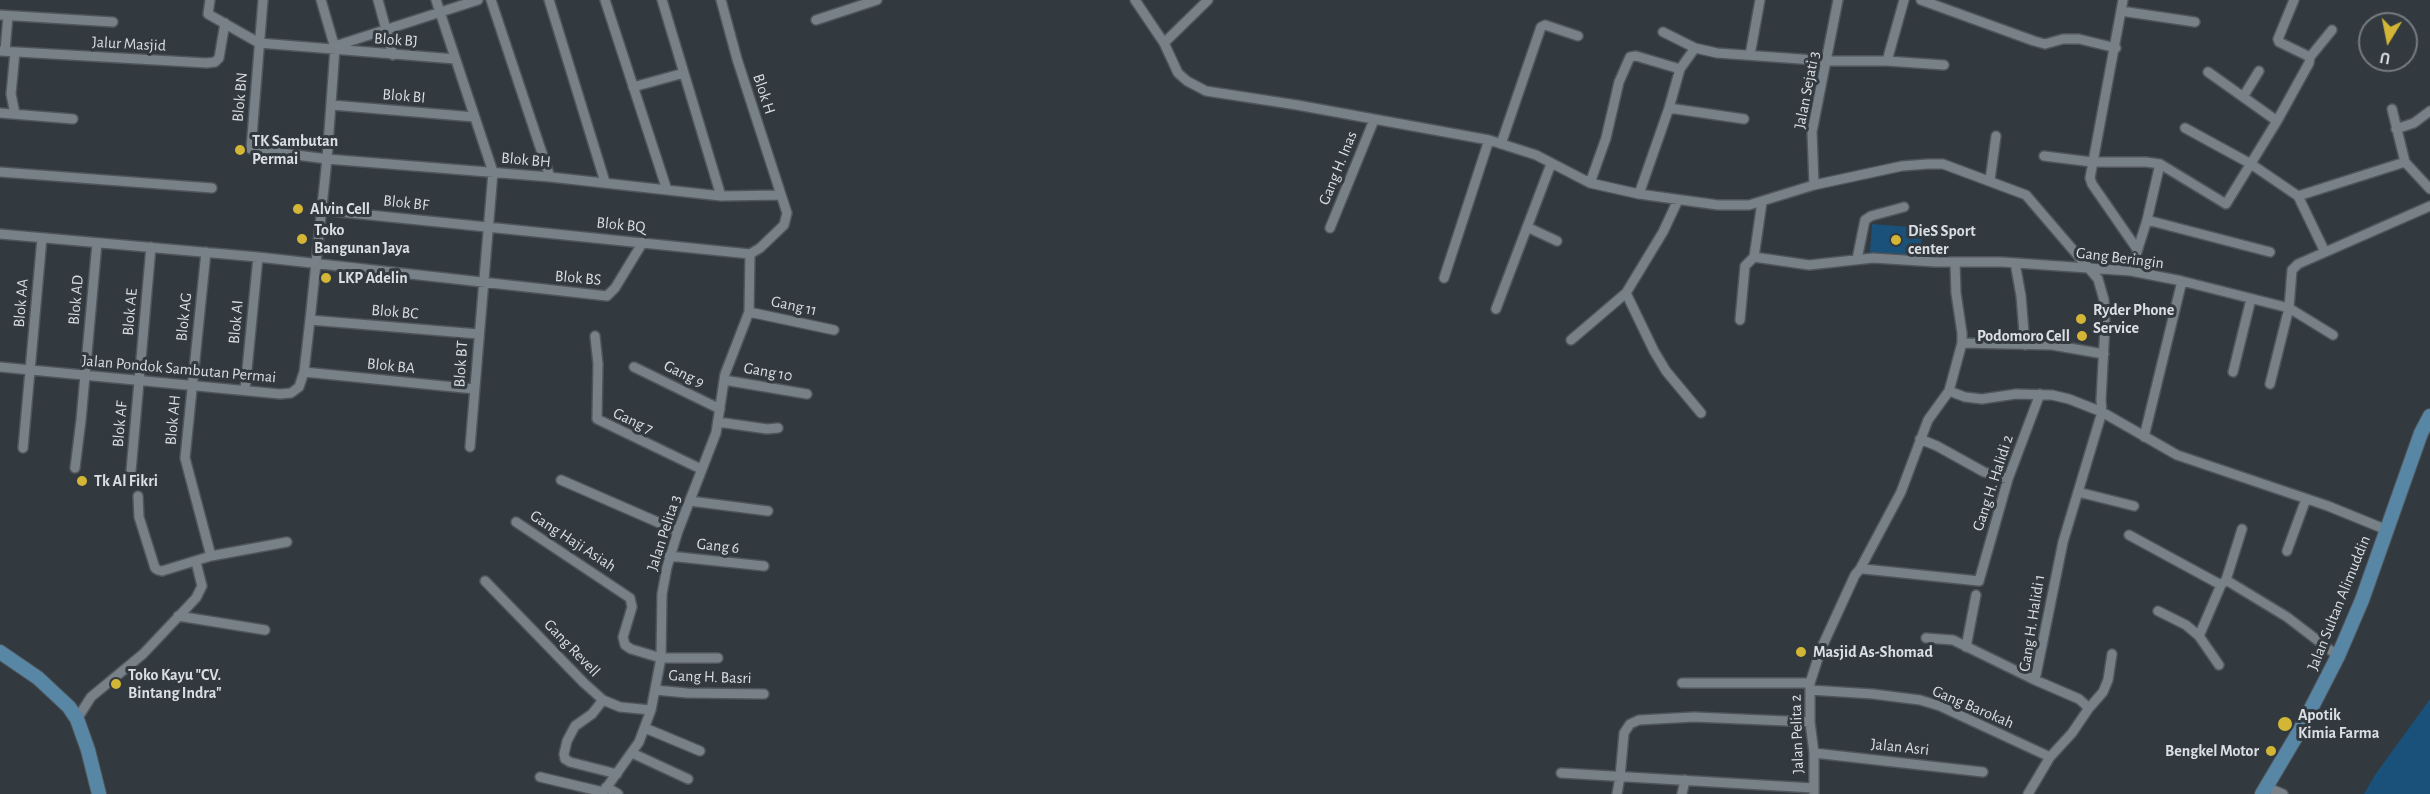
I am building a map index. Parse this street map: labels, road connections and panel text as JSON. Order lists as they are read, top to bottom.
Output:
{
  "streets": {
    "main road": ["Jalan Sultan Alimuddin"],
    "street": [
      "Blok BJ",
      "Jalur Masjid",
      "Jalan Sejati 3",
      "Blok H",
      "Blok BI",
      "Blok BN",
      "Blok BH",
      "Gang H. Inas",
      "Blok BF",
      "Blok BQ",
      "Gang Beringin",
      "Blok BS",
      "Blok AD",
      "Blok AA",
      "Gang 11",
      "Blok AE",
      "Blok BC",
      "Blok AG",
      "Blok AI",
      "Blok BT",
      "Blok BA",
      "Jalan Pondok Sambutan Permai",
      "Gang 10",
      "Gang 9",
      "Blok AH",
      "Gang 7",
      "Blok AF",
      "Gang H. Halidi 2",
      "Jalan Pelita 3",
      "Gang Haji Asiah",
      "Gang 6",
      "Gang H. Halidi 1",
      "Gang Revell",
      "Gang H. Basri",
      "Gang Barokah",
      "Jalan Pelita 2",
      "Jalan Asri"
    ]
  },
  "crossings": [
    ["Blok BJ", "Blok BN"],
    ["Jalan Sejati 3", "Gang H. Halidi 1"],
    ["Blok H", "Blok BH"],
    ["Blok BN", "Blok BH"],
    ["Blok BH", "Blok BT"],
    ["Gang H. Inas", "Gang H. Halidi 1"],
    ["Blok BF", "Blok BQ"],
    ["Blok BF", "Blok BT"],
    ["Blok BQ", "Blok BS"],
    ["Blok BQ", "Blok BT"],
    ["Gang Beringin", "Gang H. Halidi 1"],
    ["Blok BS", "Blok BT"],
    ["Blok AD", "Jalan Pondok Sambutan Permai"],
    ["Blok AA", "Jalan Pondok Sambutan Permai"],
    ["Gang 11", "Jalan Pelita 3"],
    ["Blok AE", "Jalan Pondok Sambutan Permai"],
    ["Blok AE", "Blok AF"],
    ["Blok BC", "Blok BT"],
    ["Blok AG", "Jalan Pondok Sambutan Permai"],
    ["Blok AG", "Blok AH"],
    ["Blok AI", "Jalan Pondok Sambutan Permai"],
    ["Blok BT", "Blok BA"],
    ["Blok BA", "Jalan Pondok Sambutan Permai"],
    ["Jalan Pondok Sambutan Permai", "Blok AH"],
    ["Jalan Pondok Sambutan Permai", "Blok AF"],
    ["Gang 10", "Jalan Pelita 3"],
    ["Gang 9", "Jalan Pelita 3"],
    ["Gang 7", "Jalan Pelita 3"],
    ["Gang H. Halidi 2", "Jalan Pelita 2"],
    ["Jalan Pelita 3", "Gang Haji Asiah"],
    ["Jalan Pelita 3", "Gang 6"],
    ["Jalan Pelita 3", "Gang Revell"],
    ["Jalan Pelita 3", "Gang H. Basri"],
    ["Gang Barokah", "Jalan Pelita 2"],
    ["Jalan Pelita 2", "Jalan Asri"]
  ],
  "places": [
    "TK Sambutan Permai",
    "Alvin Cell",
    "Toko Bangunan Jaya",
    "DieS Sport center",
    "LKP Adelin",
    "Ryder Phone Service",
    "Podomoro Cell",
    "Tk Al Fikri",
    "Masjid As-Shomad",
    "Toko Kayu \"CV. Bintang Indra\"",
    "Apotik Kimia Farma",
    "Bengkel Motor"
  ],
  "north": "bottom"
}
